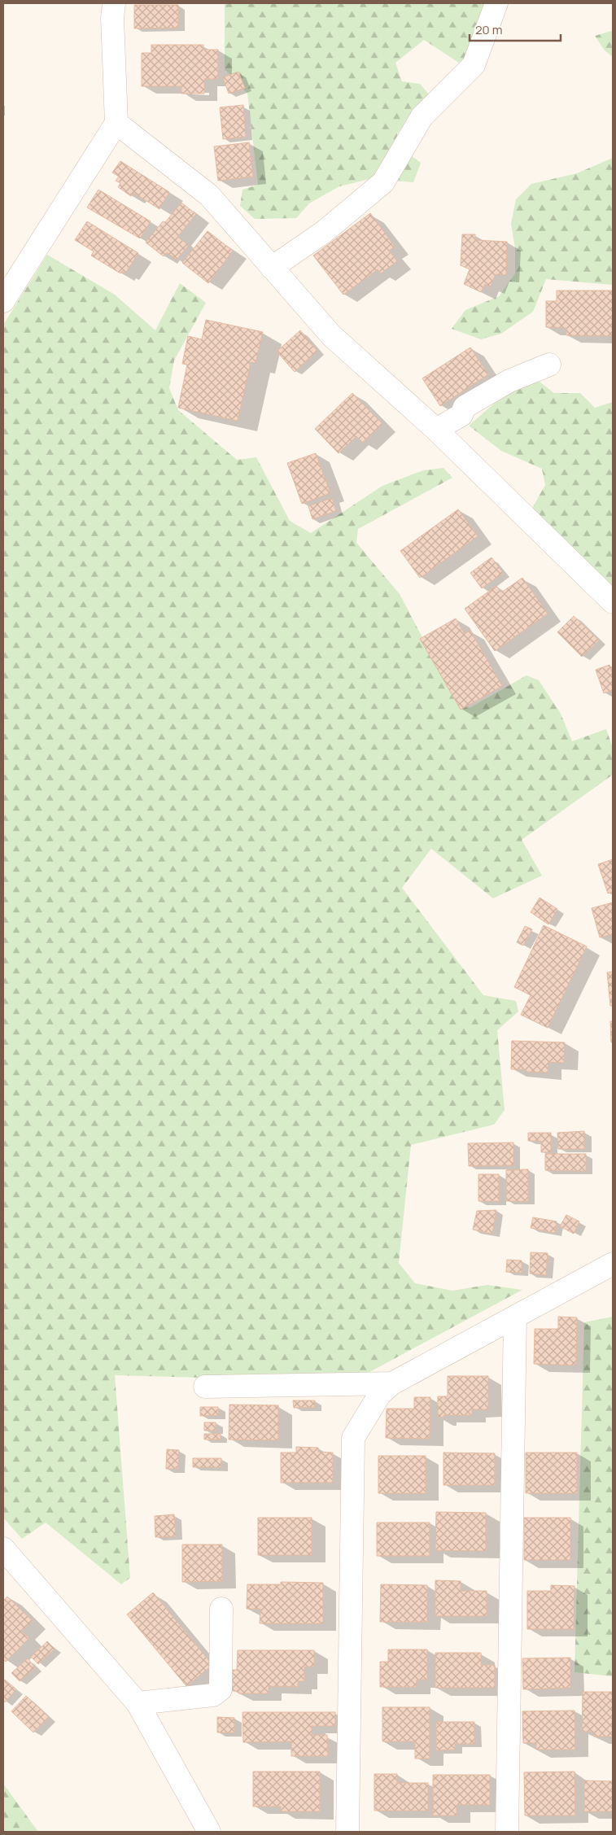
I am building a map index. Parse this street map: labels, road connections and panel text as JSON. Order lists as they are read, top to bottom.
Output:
{
  "scale_bar": "20 m"
}
